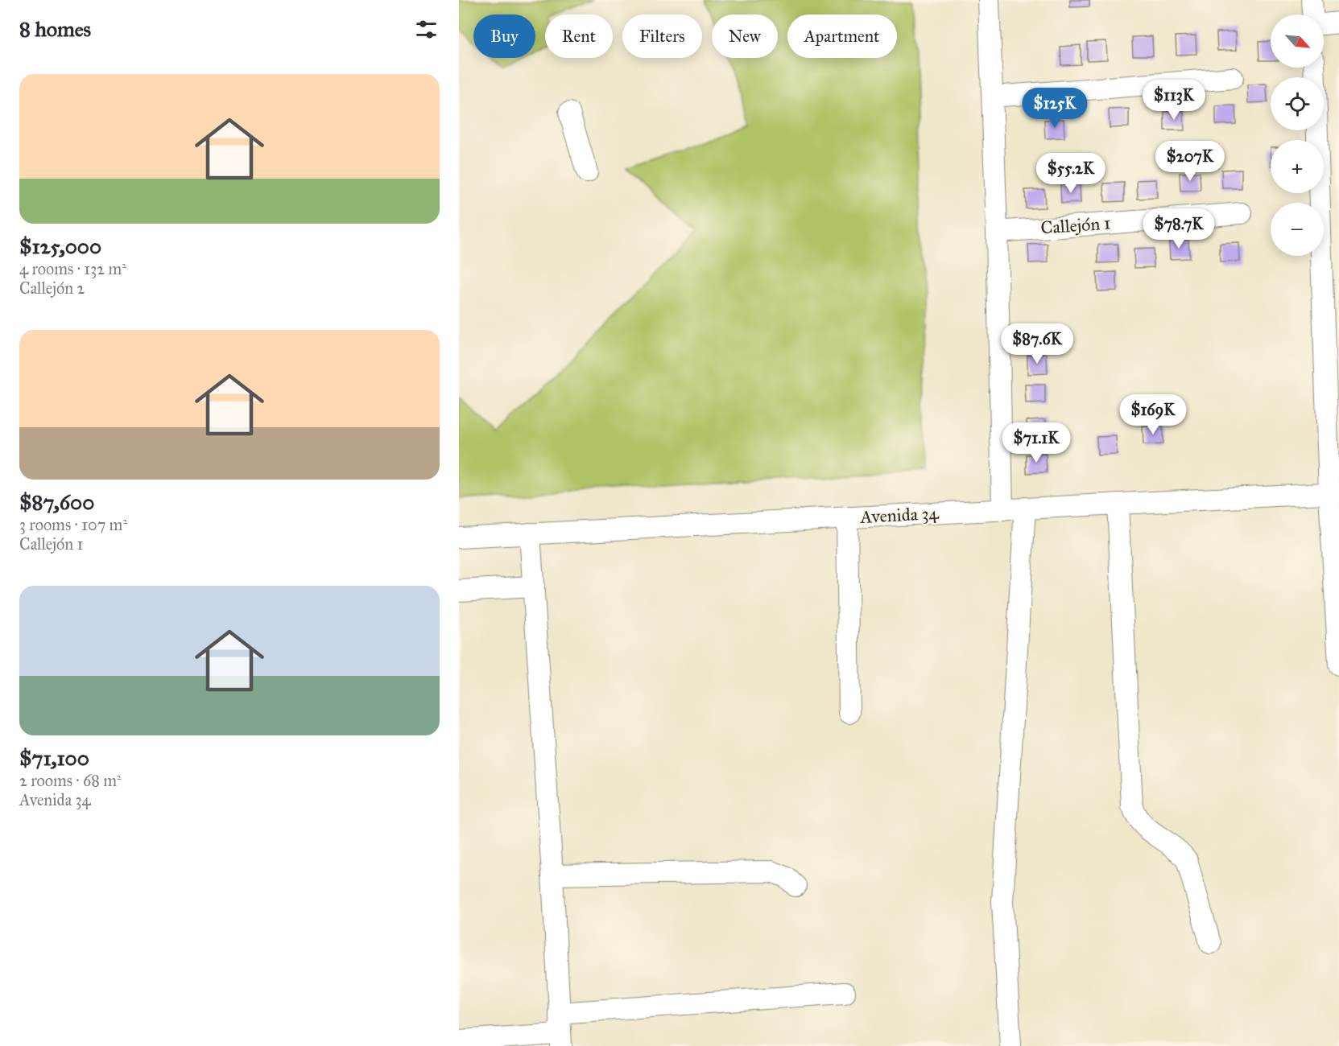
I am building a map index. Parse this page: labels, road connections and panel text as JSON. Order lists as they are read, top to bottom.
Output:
{
  "streets": {
    "street": ["Callejón 1", "Avenida 34"]
  },
  "north": "bottom right",
  "page": {
    "heading": "8 homes",
    "map_buttons": ["+", "−"],
    "chip": [
      "Buy",
      "Rent",
      "Filters",
      "New",
      "Apartment"
    ],
    "list": [
      {
        "name": "$125,000",
        "note": "4 rooms · 132 m² · Callejón 2"
      },
      {
        "name": "$87,600",
        "note": "3 rooms · 107 m² · Callejón 1"
      },
      {
        "name": "$71,100",
        "note": "2 rooms · 68 m² · Avenida 34"
      }
    ],
    "price": [
      "$113K",
      "$125K",
      "$207K",
      "$55.2K",
      "$78.7K",
      "$87.6K",
      "$169K",
      "$71.1K"
    ]
  }
}
